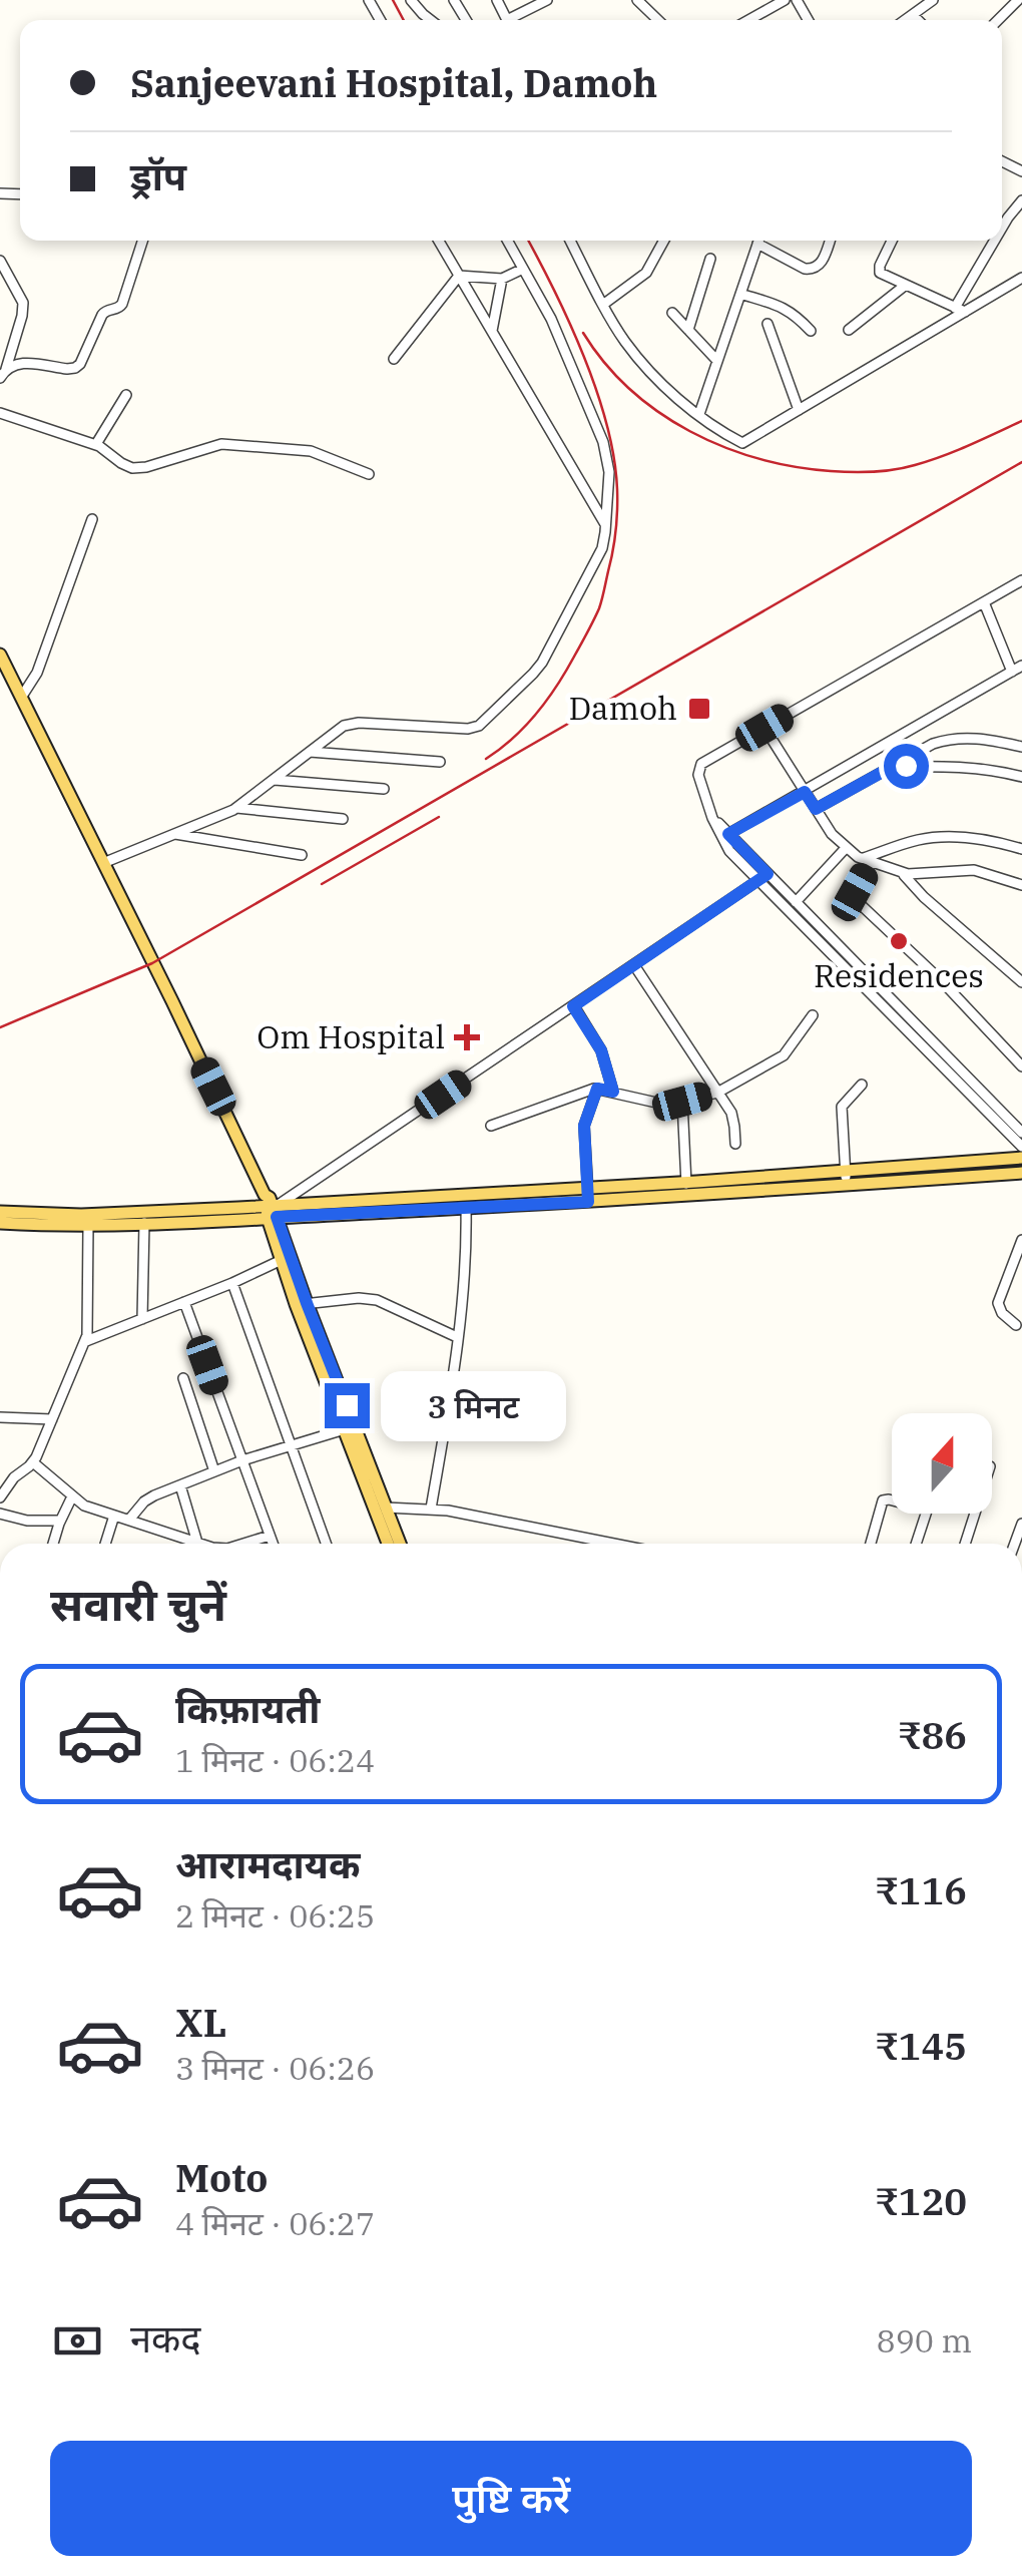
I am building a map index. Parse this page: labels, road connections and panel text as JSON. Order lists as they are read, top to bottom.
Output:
{
  "places": {
    "transit": ["Damoh"],
    "other": ["Residences"],
    "health": ["Om Hospital"]
  },
  "north": "top",
  "page": {
    "banner": ["Sanjeevani Hospital, Damoh", "ड्रॉप"],
    "bubble": "3 मिनट",
    "heading": "सवारी चुनें",
    "list": [
      {
        "name": "किफ़ायती",
        "note": "1 मिनट · 06:24",
        "value": "₹86"
      },
      {
        "name": "आरामदायक",
        "note": "2 मिनट · 06:25",
        "value": "₹116"
      },
      {
        "name": "XL",
        "note": "3 मिनट · 06:26",
        "value": "₹145"
      },
      {
        "name": "Moto",
        "note": "4 मिनट · 06:27",
        "value": "₹120"
      }
    ],
    "pay": ["नकद", "890 m"],
    "buttons": "पुष्टि करें"
  }
}
